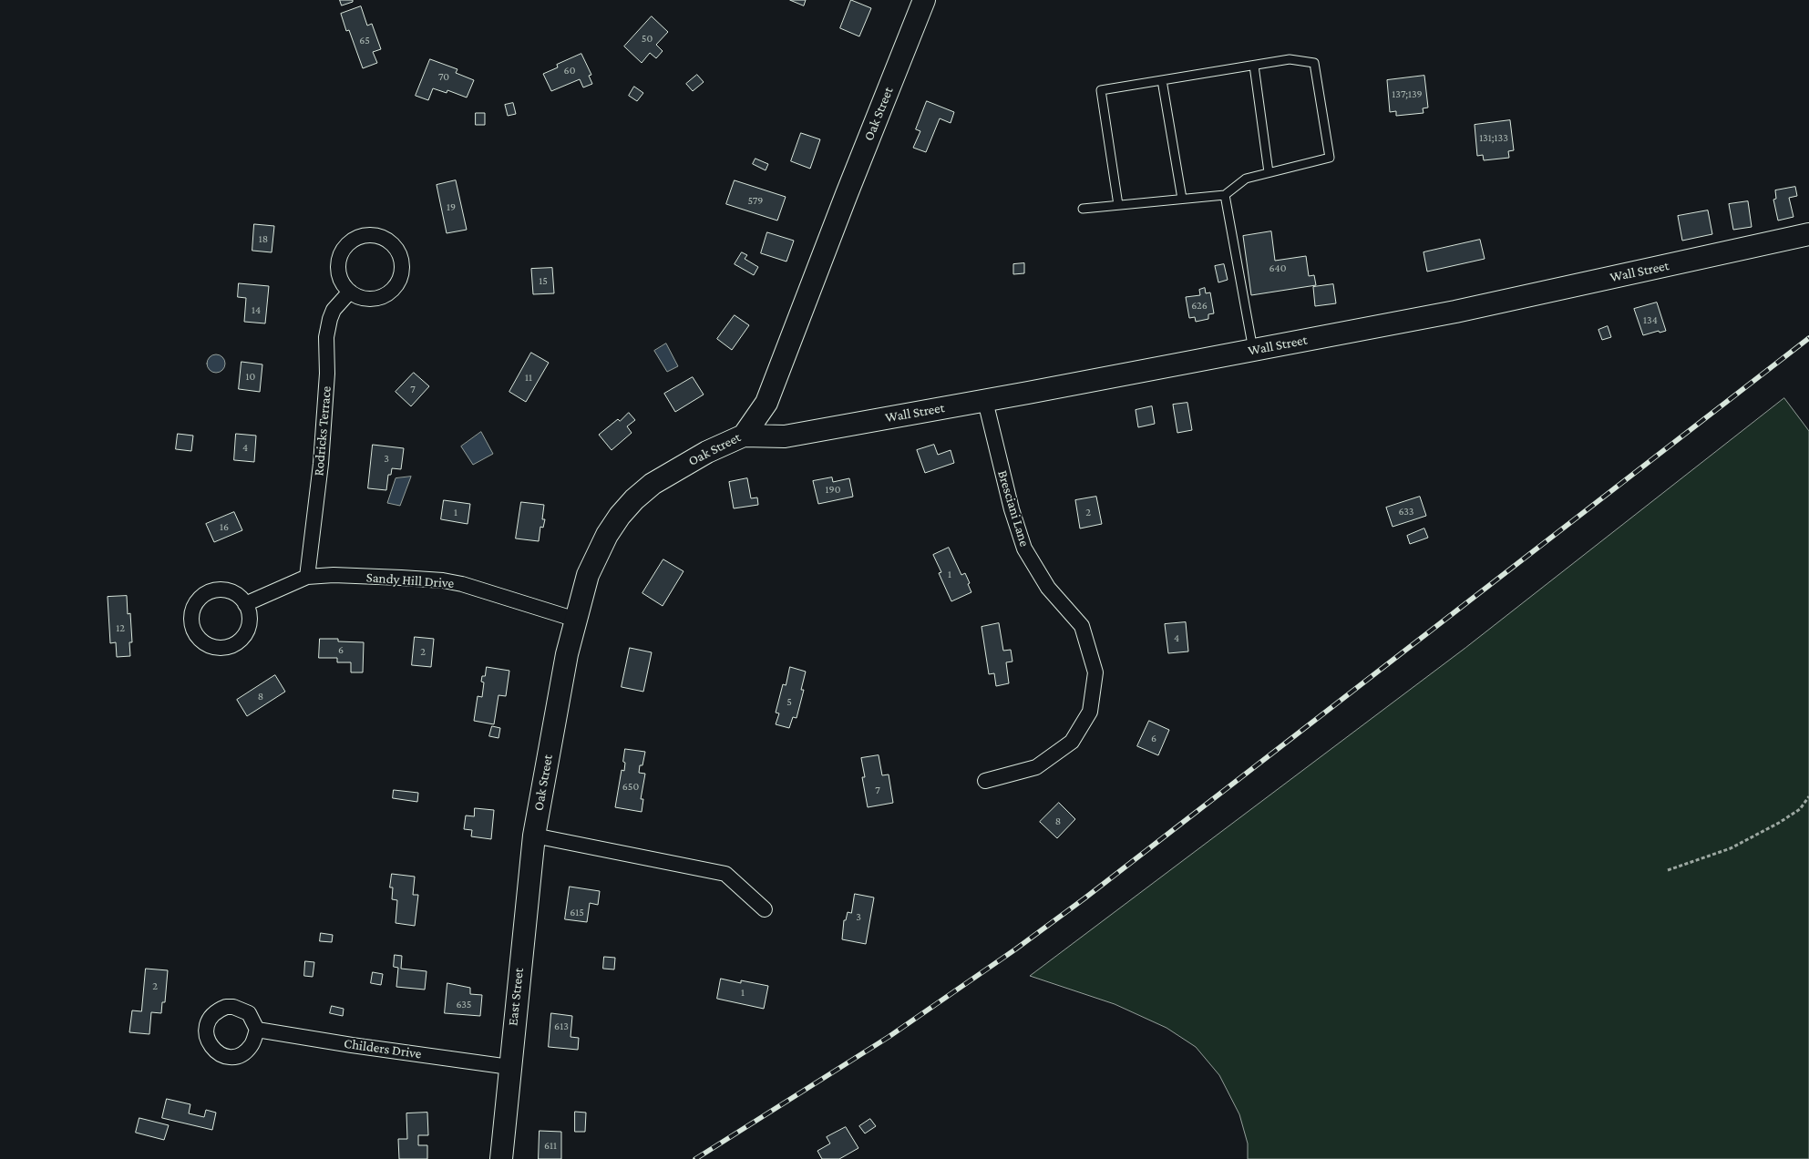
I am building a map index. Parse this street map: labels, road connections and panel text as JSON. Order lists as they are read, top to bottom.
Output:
{
  "streets": {
    "main road": ["Oak Street", "Wall Street", "East Street"],
    "street": [
      "Rodricks Terrace",
      "Bresciani Lane",
      "Sandy Hill Drive",
      "Childers Drive"
    ]
  },
  "crossings": [
    ["Oak Street", "Wall Street"],
    ["Oak Street", "Sandy Hill Drive"],
    ["Oak Street", "East Street"],
    ["Wall Street", "Bresciani Lane"],
    ["Rodricks Terrace", "Sandy Hill Drive"],
    ["East Street", "Childers Drive"]
  ],
  "house_numbers": [
    "50",
    "65",
    "60",
    "70",
    "137;139",
    "131;133",
    "579",
    "19",
    "18",
    "640",
    "15",
    "626",
    "14",
    "134",
    "10",
    "11",
    "7",
    "4",
    "3",
    "190",
    "633",
    "1",
    "2",
    "16",
    "1",
    "12",
    "4",
    "6",
    "2",
    "8",
    "5",
    "6",
    "650",
    "7",
    "8",
    "615",
    "3",
    "2",
    "1",
    "635",
    "613",
    "611"
  ]
}
